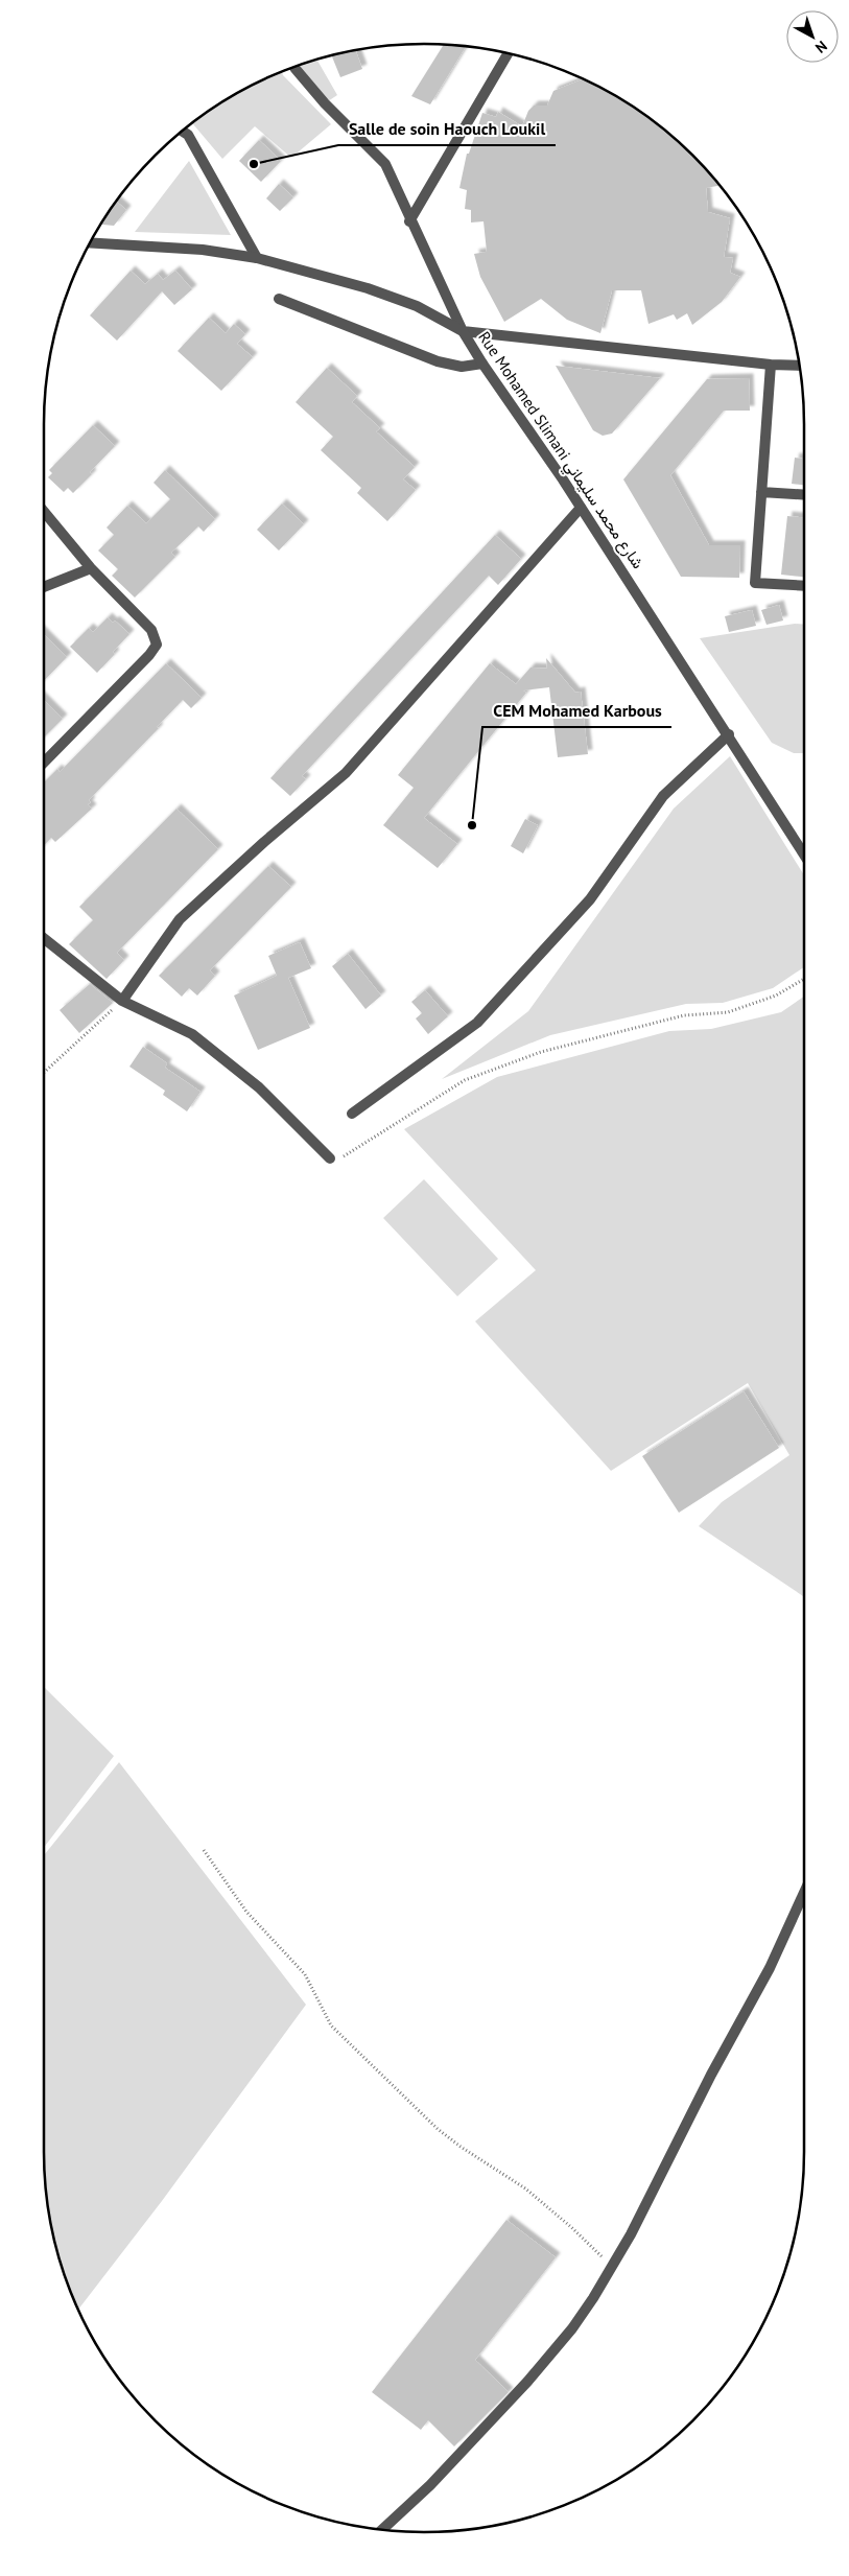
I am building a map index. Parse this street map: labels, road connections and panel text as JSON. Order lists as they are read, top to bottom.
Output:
{
  "streets": {
    "street": ["Rue Mohamed Slimani شارع محمد سليماني"]
  },
  "places": ["Salle de soin Haouch Loukil", "CEM Mohamed Karbous"],
  "north": "bottom right"
}
